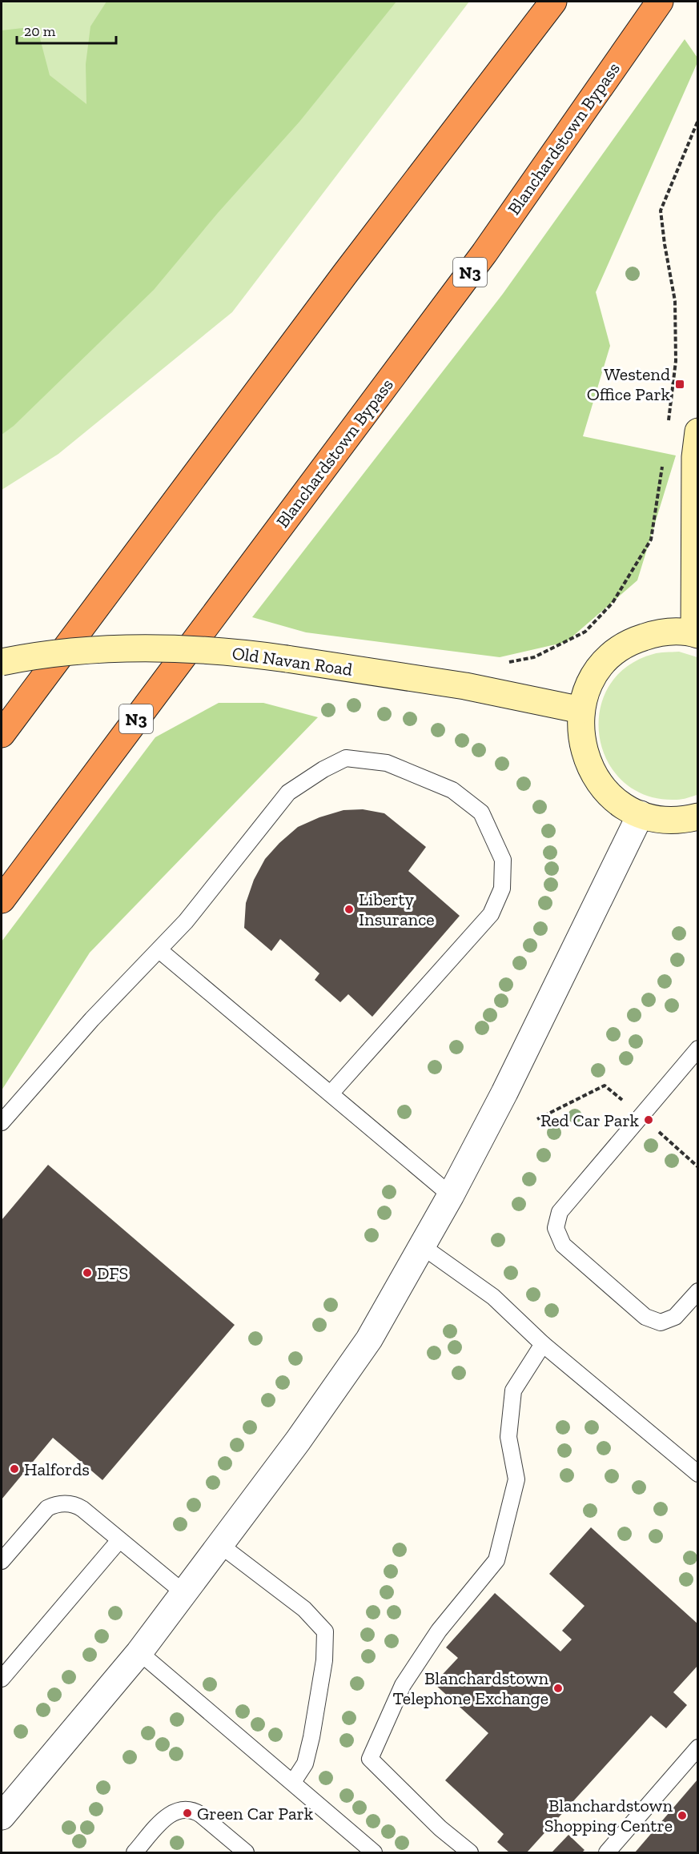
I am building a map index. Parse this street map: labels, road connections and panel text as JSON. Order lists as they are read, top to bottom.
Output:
{
  "streets": {
    "highway": ["Blanchardstown Bypass", "N3"],
    "street": ["Old Navan Road"]
  },
  "places": {
    "transit": ["Westend Office Park"],
    "other": [
      "Liberty Insurance",
      "Red Car Park",
      "DFS",
      "Halfords",
      "Blanchardstown Telephone Exchange",
      "Green Car Park",
      "Blanchardstown Shopping Centre"
    ]
  },
  "scale_bar": "20 m"
}
